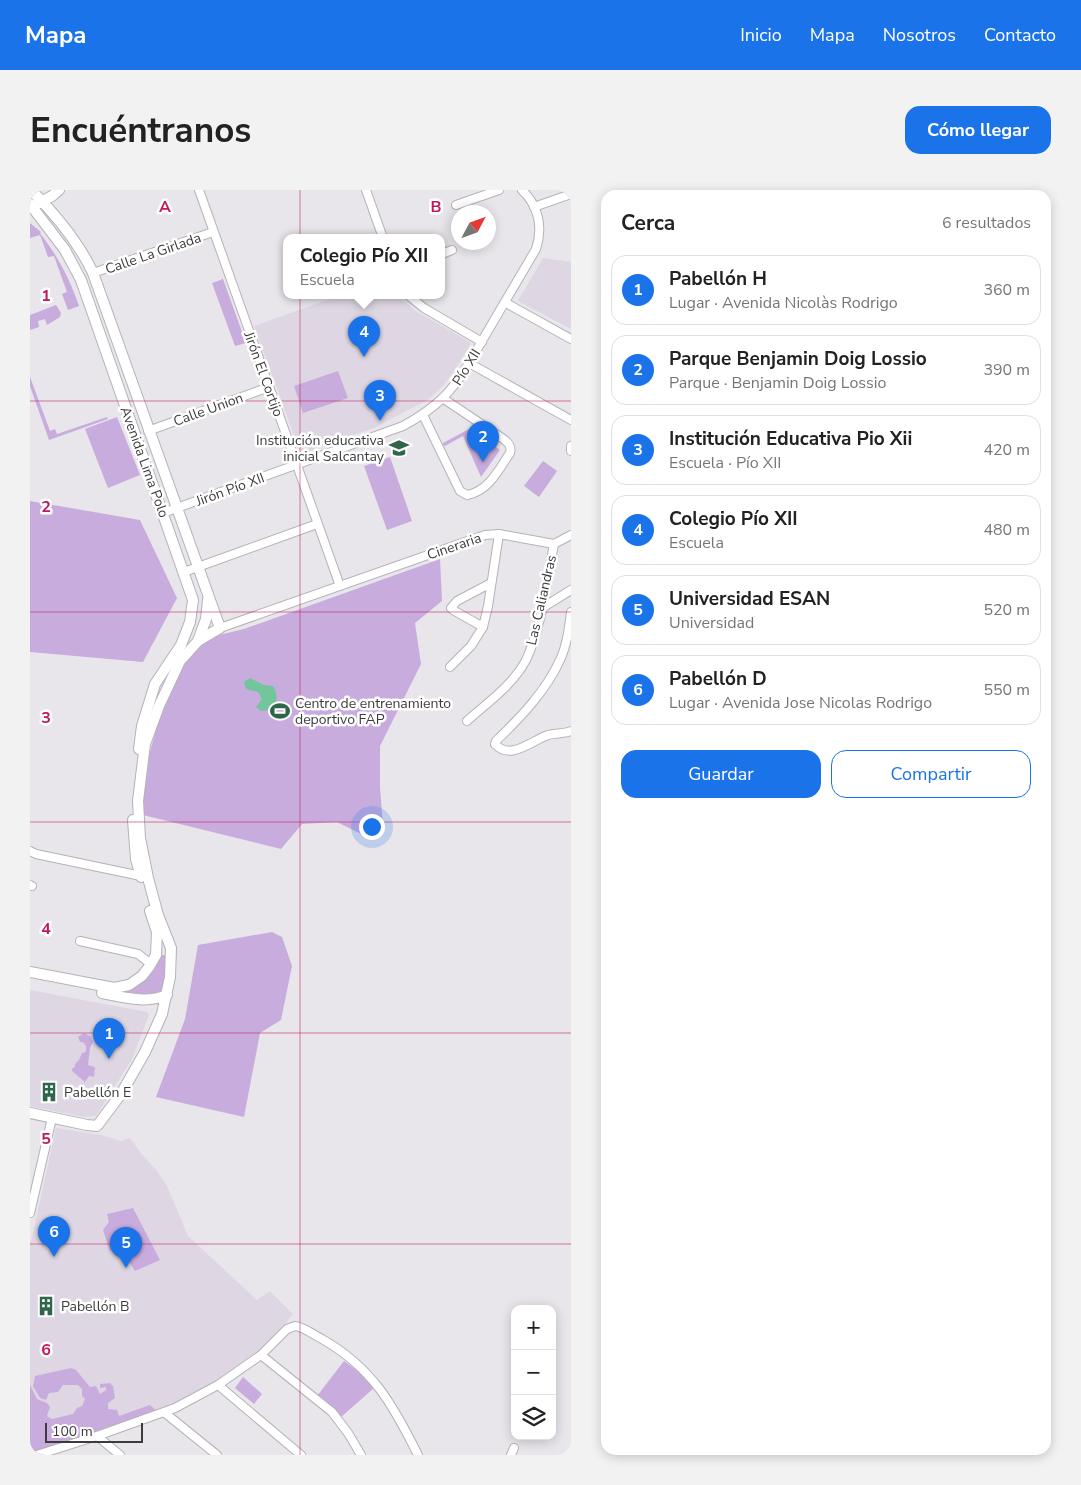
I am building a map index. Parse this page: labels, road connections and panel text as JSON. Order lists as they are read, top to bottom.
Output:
{
  "streets": {
    "main road": ["Avenida Lima Polo"],
    "street": [
      "Calle La Girlada",
      "Pío XII",
      "Jirón El Cortijo",
      "Calle Union",
      "Jirón Pío XII",
      "Cineraria",
      "Las Caliandras"
    ]
  },
  "crossings": [
    ["Calle La Girlada", "Jirón El Cortijo"],
    ["Calle La Girlada", "Avenida Lima Polo"],
    ["Pío XII", "Jirón El Cortijo"],
    ["Pío XII", "Jirón Pío XII"],
    ["Jirón El Cortijo", "Calle Union"],
    ["Jirón El Cortijo", "Jirón Pío XII"],
    ["Jirón El Cortijo", "Cineraria"],
    ["Calle Union", "Avenida Lima Polo"],
    ["Avenida Lima Polo", "Jirón Pío XII"],
    ["Avenida Lima Polo", "Cineraria"],
    ["Cineraria", "Las Caliandras"]
  ],
  "places": {
    "school or university": ["Institución educativa inicial Salcantay"],
    "sports": ["Centro de entrenamiento deportivo FAP"],
    "building": ["Pabellón E", "Pabellón B"]
  },
  "scale_bar": "100 m",
  "north": "top right",
  "page": {
    "header": "Mapa",
    "nav": [
      "Inicio",
      "Mapa",
      "Nosotros",
      "Contacto"
    ],
    "buttons": [
      "Cómo llegar",
      ["Guardar", "Compartir"]
    ],
    "title": "Encuéntranos",
    "heading": ["Cerca", "6 resultados"],
    "popup": ["Colegio Pío XII", "Escuela"],
    "list": [
      {
        "mark": "1",
        "name": "Pabellón H",
        "note": "Lugar · Avenida Nicolàs Rodrigo",
        "value": "360 m"
      },
      {
        "mark": "2",
        "name": "Parque Benjamin Doig Lossio",
        "note": "Parque · Benjamin Doig Lossio",
        "value": "390 m"
      },
      {
        "mark": "3",
        "name": "Institución Educativa Pio Xii",
        "note": "Escuela · Pío XII",
        "value": "420 m"
      },
      {
        "mark": "4",
        "name": "Colegio Pío XII",
        "note": "Escuela",
        "value": "480 m"
      },
      {
        "mark": "5",
        "name": "Universidad ESAN",
        "note": "Universidad",
        "value": "520 m"
      },
      {
        "mark": "6",
        "name": "Pabellón D",
        "note": "Lugar · Avenida Jose Nicolas Rodrigo",
        "value": "550 m"
      }
    ],
    "pins": [
      "4",
      "3",
      "2",
      "1",
      "6",
      "5"
    ],
    "map_buttons": ["+", "−"],
    "scale": "100 m"
  },
  "grid": {
    "columns": ["A", "B"],
    "rows": [
      "1",
      "2",
      "3",
      "4",
      "5",
      "6"
    ]
  }
}
